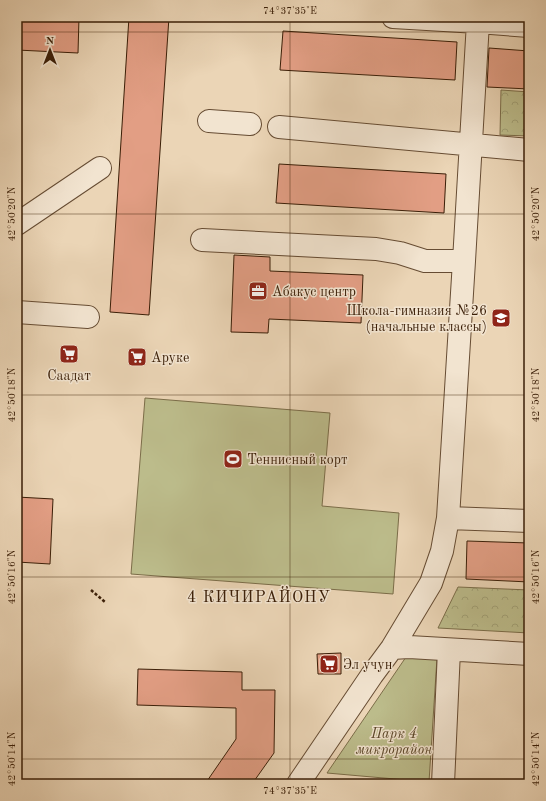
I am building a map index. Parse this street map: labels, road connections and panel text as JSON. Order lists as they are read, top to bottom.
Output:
{
  "districts": ["4 КИЧИРАЙОНУ"],
  "parks": ["Парк 4 микрорайон"],
  "places": {
    "office": ["Абакус центр"],
    "school or university": ["Школа-гимназия №26 (начальные классы)"],
    "supermarket": ["Саадат", "Аруке", "Эл учун"],
    "sports": ["Теннисный корт"]
  },
  "north": "top",
  "coordinates": [
    "74°37'35\"E",
    "42°50'20\"N",
    "42°50'18\"N",
    "42°50'16\"N",
    "42°50'14\"N"
  ]
}
